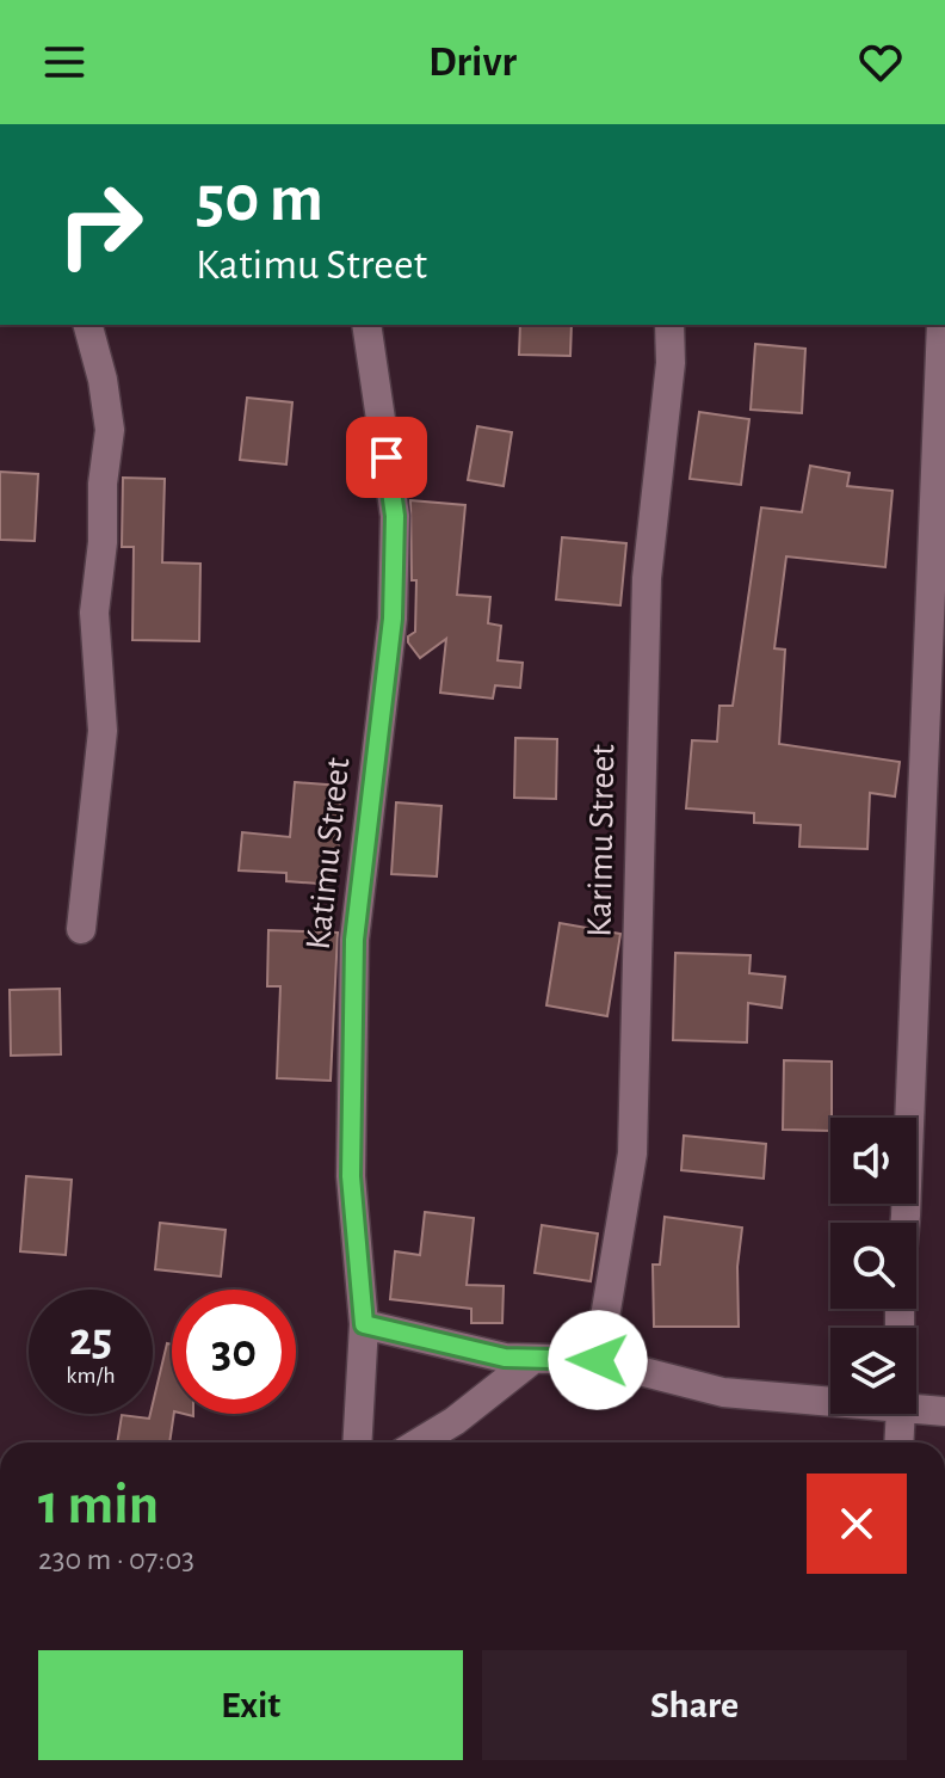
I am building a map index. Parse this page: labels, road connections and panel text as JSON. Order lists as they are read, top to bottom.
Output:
{
  "streets": {
    "street": ["Karimu Street", "Katimu Street"]
  },
  "page": {
    "header": "Drivr",
    "turn": ["50 m", "Katimu Street"],
    "speed": "25 km/h",
    "limit": "30",
    "heading": ["1 min", "230 m · 07:03"],
    "buttons": ["Exit", "Share"]
  }
}
